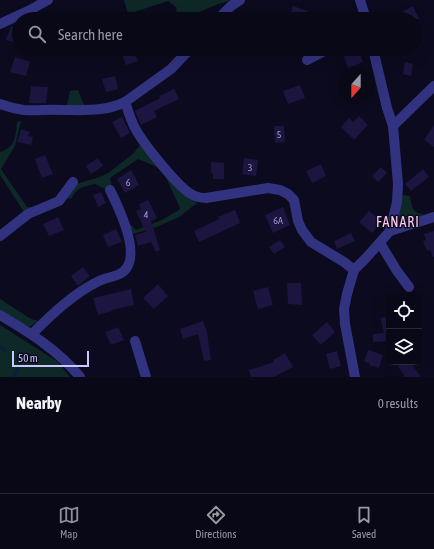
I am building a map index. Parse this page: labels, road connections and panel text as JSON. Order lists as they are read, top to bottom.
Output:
{
  "districts": ["FANARI"],
  "house_numbers": [
    "5",
    "3",
    "6",
    "4",
    "6A"
  ],
  "scale_bar": "50 m",
  "north": "bottom",
  "page": {
    "search": "Search here",
    "scale": "50 m",
    "heading": ["Nearby", "0 results"],
    "nav": ["Map", "Directions", "Saved"]
  }
}
